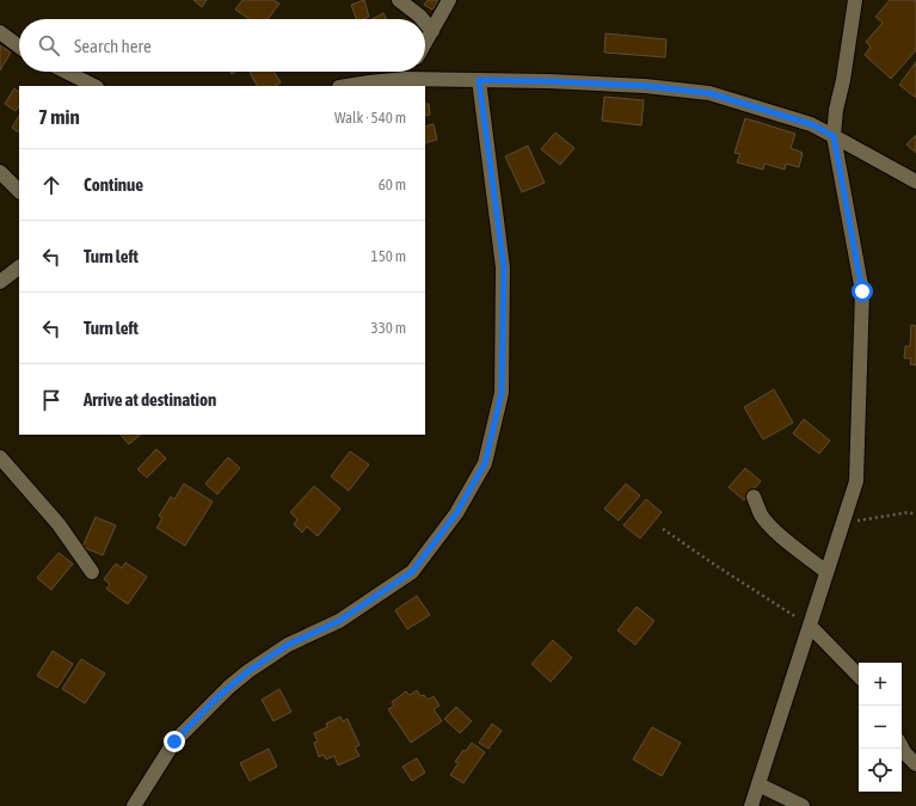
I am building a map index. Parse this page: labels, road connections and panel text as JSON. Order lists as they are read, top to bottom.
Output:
{
  "page": {
    "search": "Search here",
    "heading": ["7 min", "Walk · 540 m"],
    "list": [
      ["Continue", "60 m"],
      ["Turn left", "150 m"],
      ["Turn left", "330 m"],
      "Arrive at destination"
    ],
    "map_buttons": ["+", "−"]
  }
}
